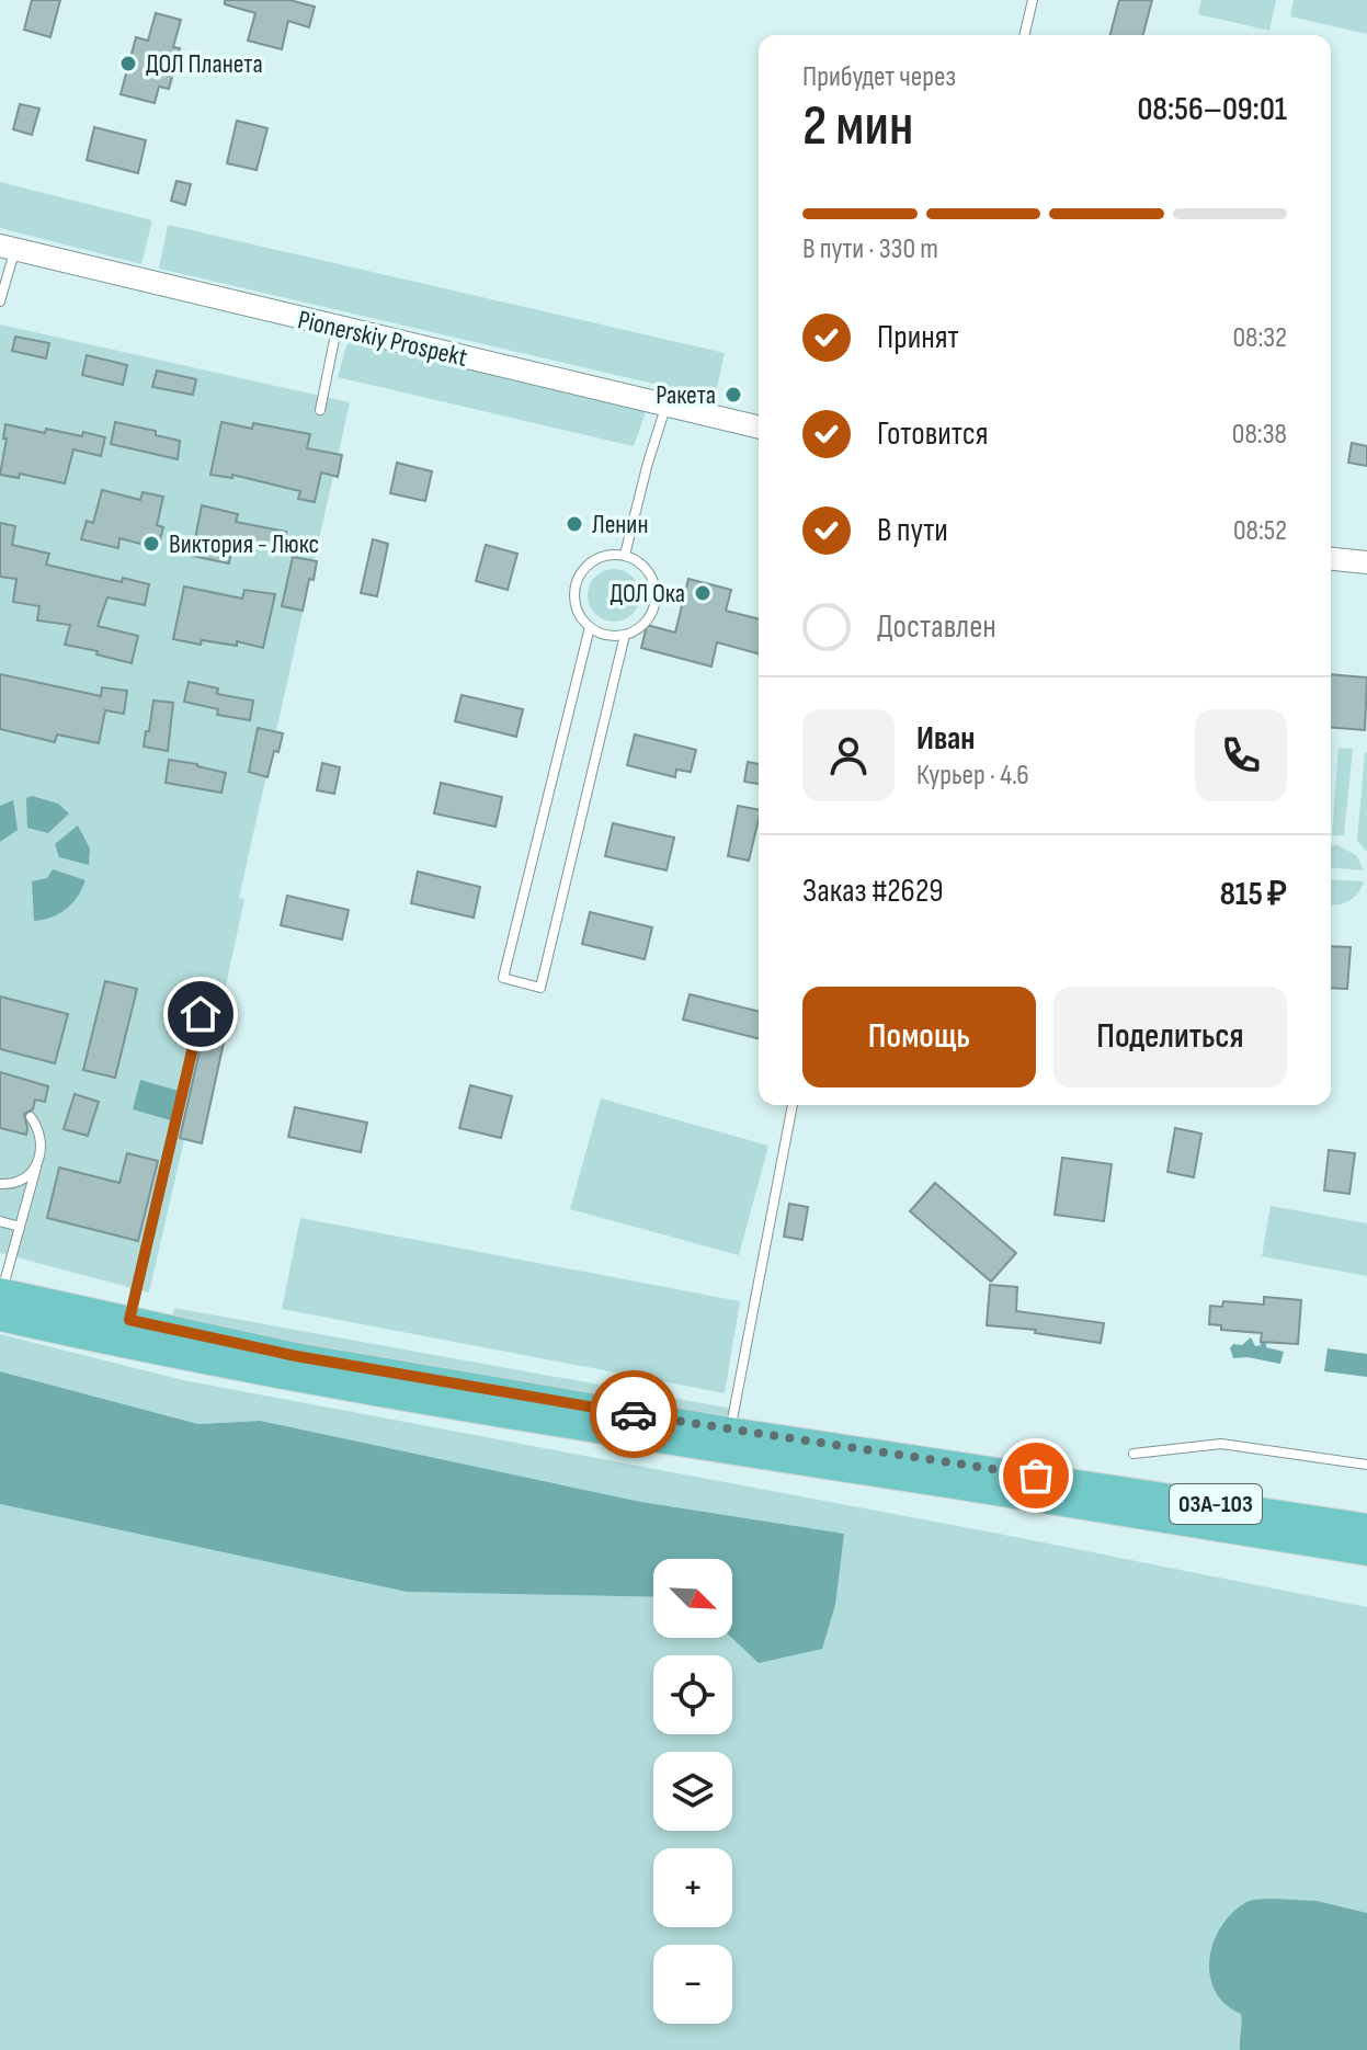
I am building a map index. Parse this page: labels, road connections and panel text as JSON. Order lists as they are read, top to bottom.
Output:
{
  "streets": {
    "main road": ["03А-103"],
    "street": ["Pionerskiy Prospekt"]
  },
  "places": [
    "ДОЛ Планета",
    "Ракета",
    "Ленин",
    "Виктория - Люкс",
    "ДОЛ Ока"
  ],
  "north": "bottom right",
  "page": {
    "heading": ["2 мин", "Прибудет через", "08:56–09:01"],
    "panel": [
      "Иван",
      "Курьер · 4.6",
      "Заказ #2629",
      "815 ₽"
    ],
    "bar": "В пути · 330 m",
    "list": [
      ["Принят", "08:32"],
      ["Готовится", "08:38"],
      ["В пути", "08:52"],
      "Доставлен"
    ],
    "buttons": ["Помощь", "Поделиться"],
    "map_buttons": ["+", "−"]
  }
}
